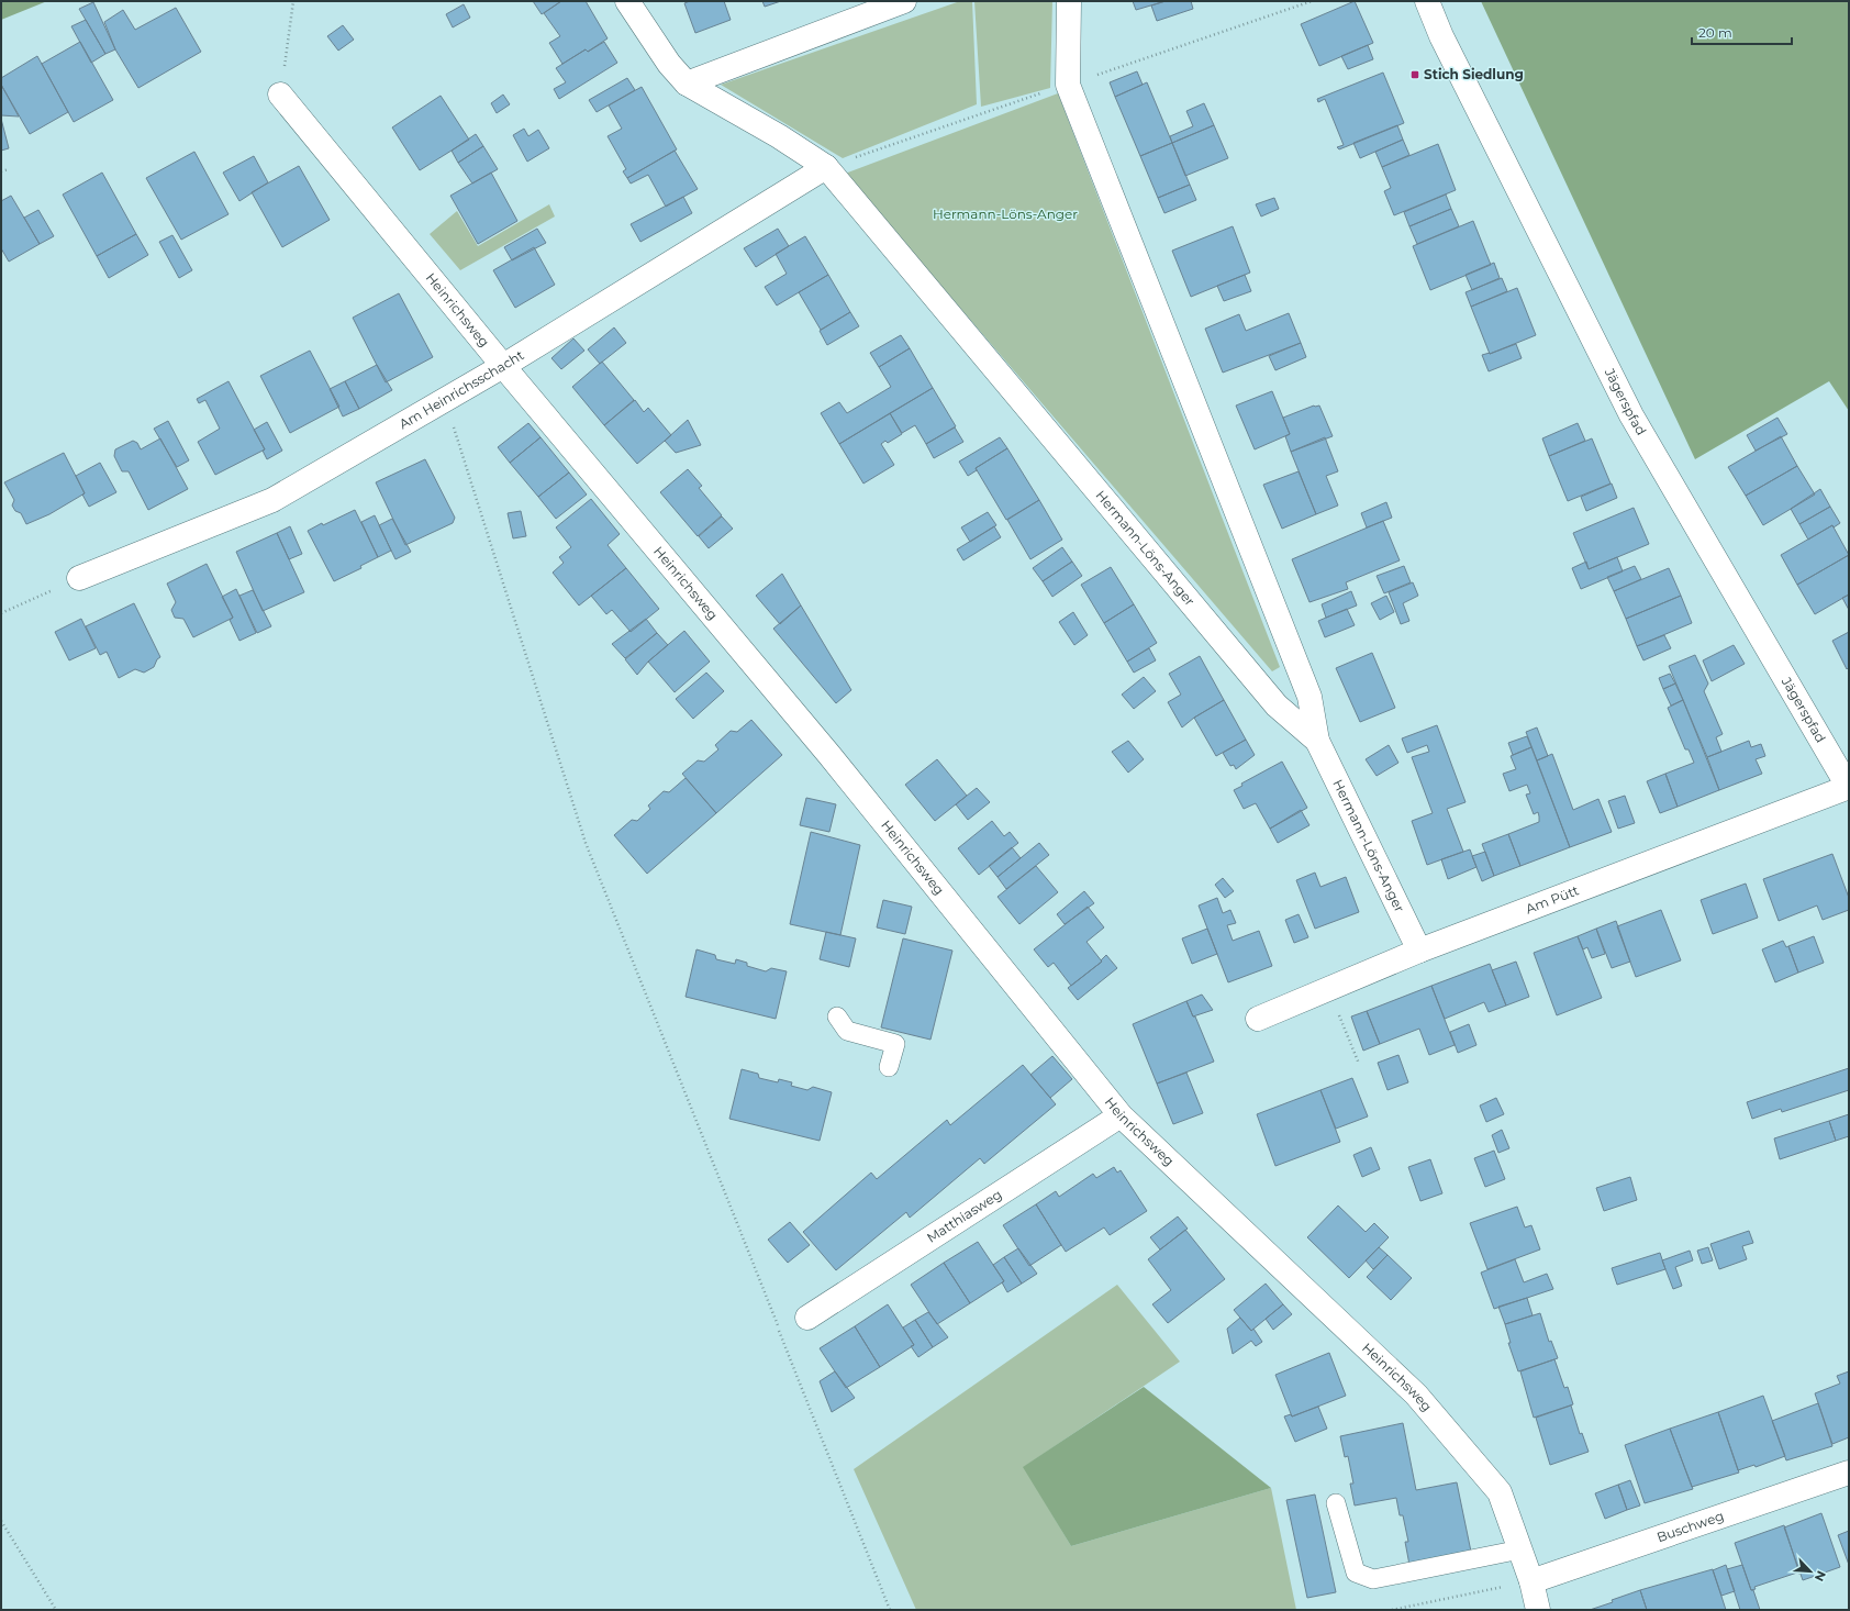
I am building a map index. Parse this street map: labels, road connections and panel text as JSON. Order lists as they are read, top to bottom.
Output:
{
  "streets": {
    "street": [
      "Heinrichsweg",
      "Am Heinrichsschacht",
      "Jägerspfad",
      "Hermann-Löns-Anger",
      "Am Pütt",
      "Matthiasweg",
      "Buschweg"
    ]
  },
  "crossings": [
    ["Heinrichsweg", "Am Heinrichsschacht"],
    ["Heinrichsweg", "Matthiasweg"],
    ["Heinrichsweg", "Buschweg"],
    ["Am Heinrichsschacht", "Hermann-Löns-Anger"],
    ["Jägerspfad", "Am Pütt"],
    ["Hermann-Löns-Anger", "Am Pütt"]
  ],
  "parks": ["Hermann-Löns-Anger"],
  "places": {
    "transit": ["Stich Siedlung"]
  },
  "scale_bar": "20 m",
  "north": "bottom right"
}
